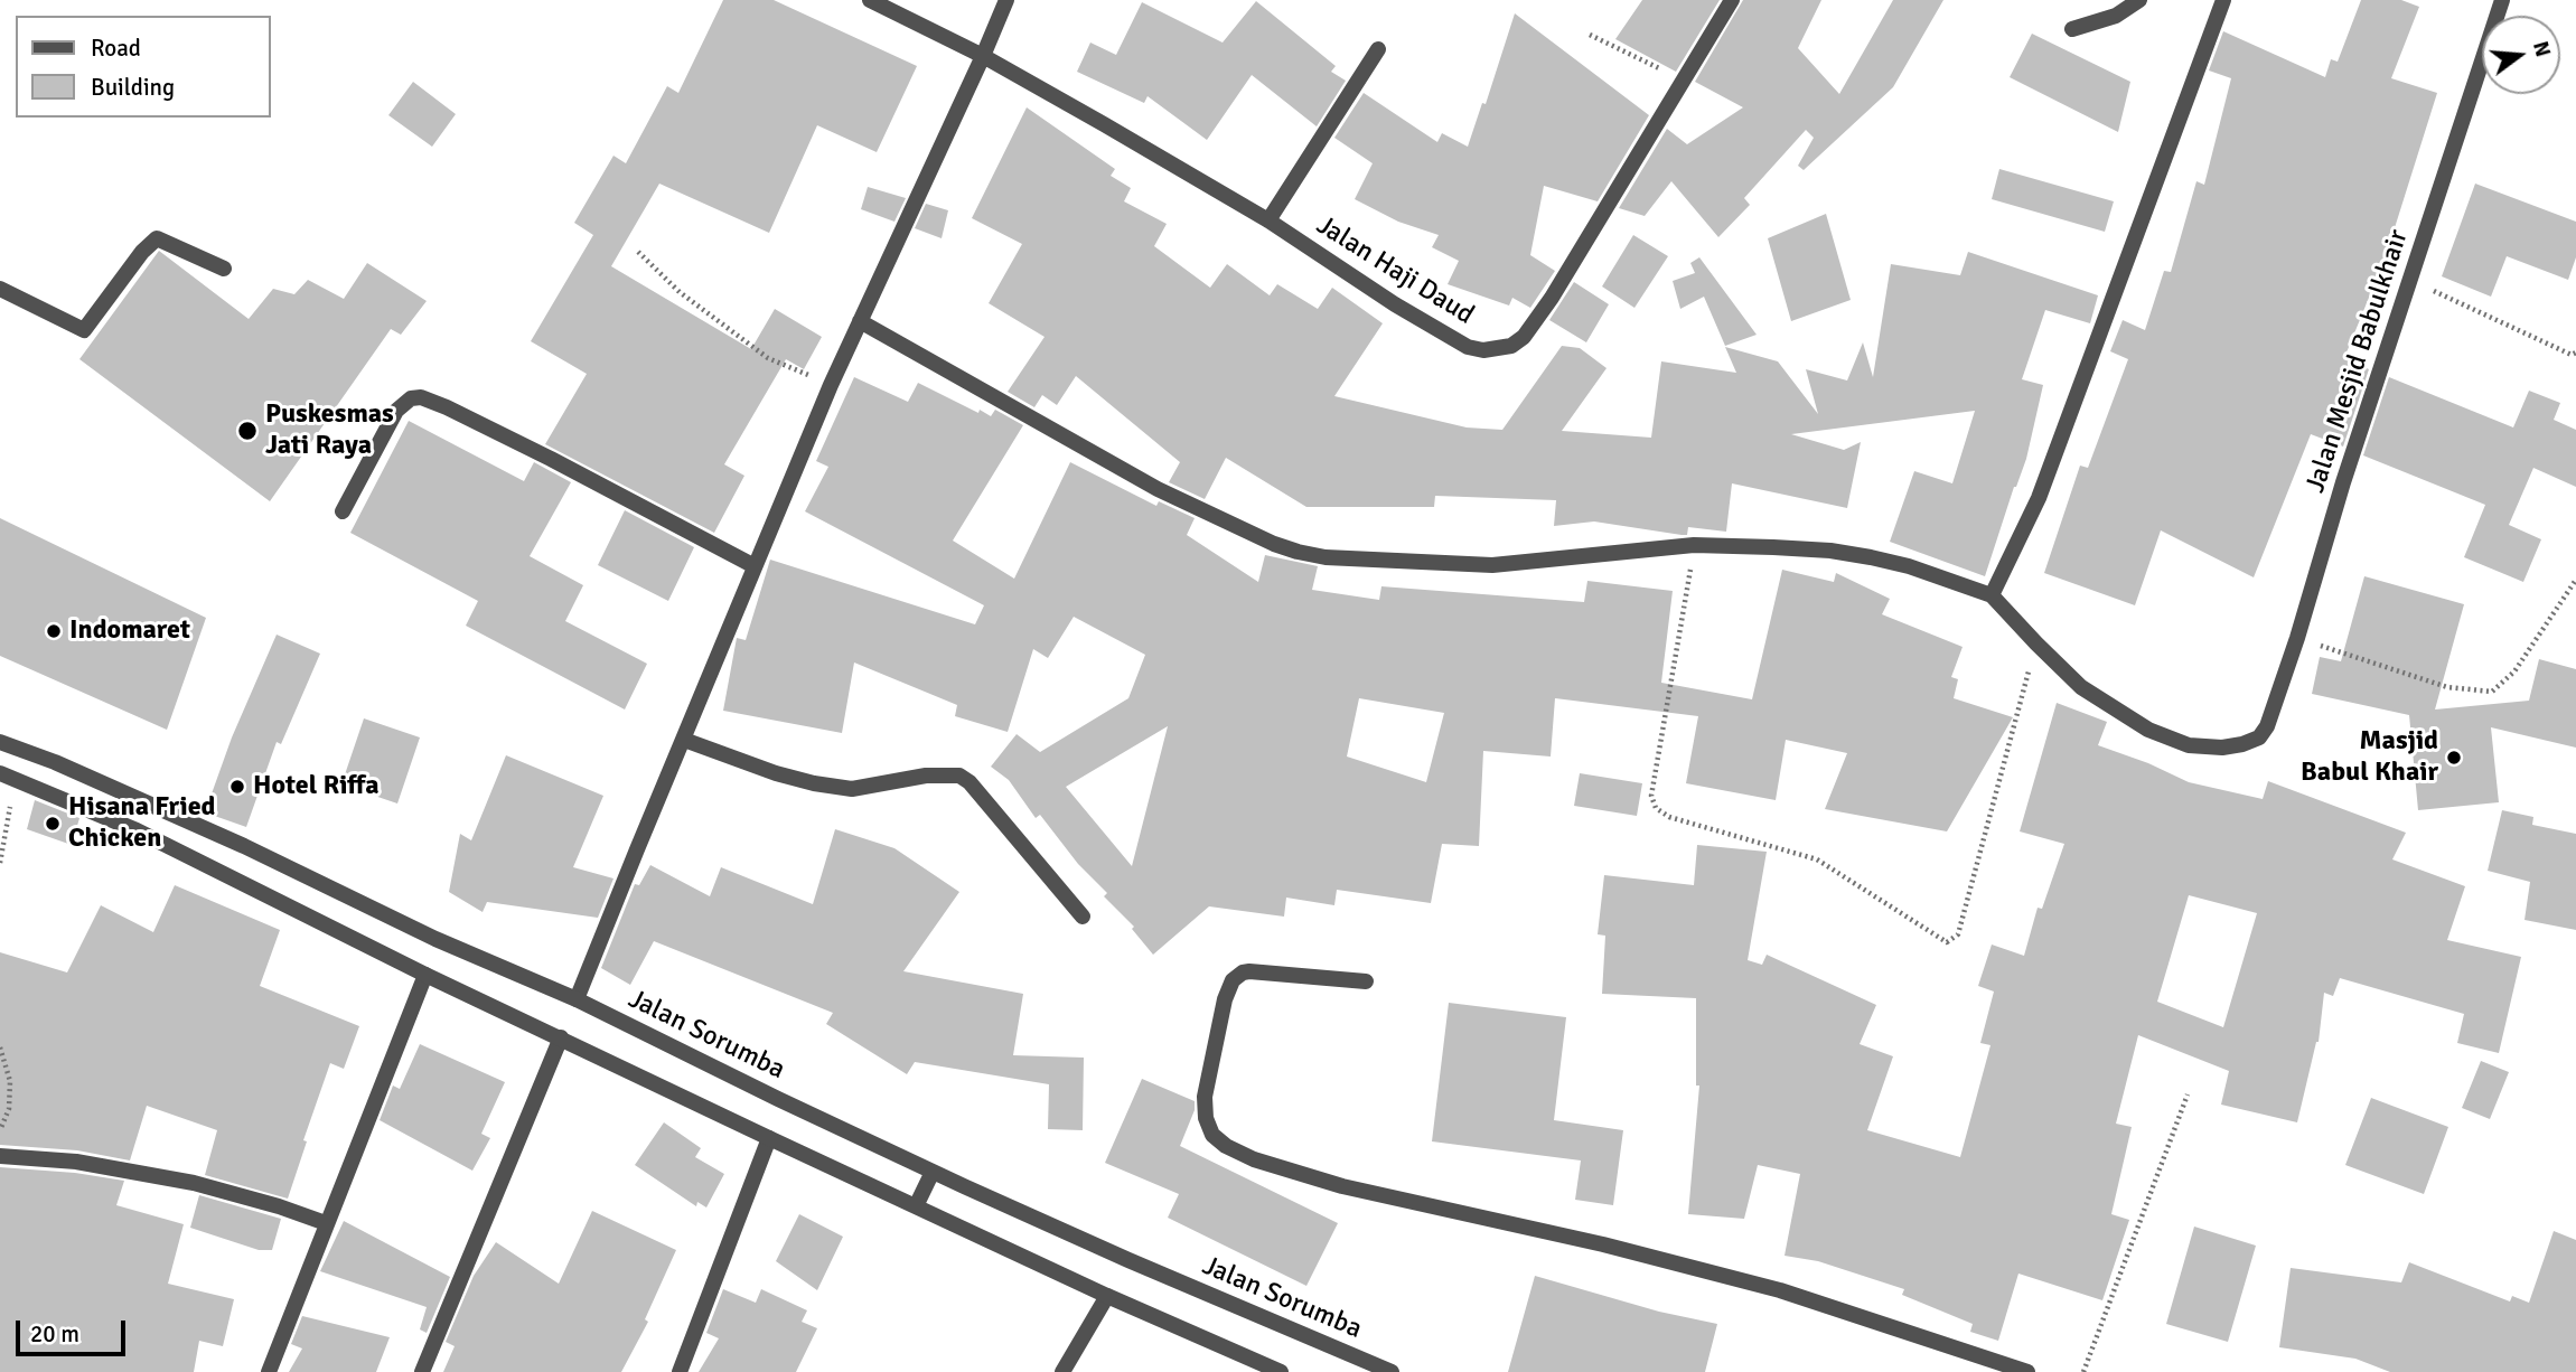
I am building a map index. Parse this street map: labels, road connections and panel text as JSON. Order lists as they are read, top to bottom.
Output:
{
  "streets": {
    "street": ["Jalan Haji Daud", "Jalan Mesjid Babulkhair", "Jalan Sorumba"]
  },
  "places": [
    "Puskesmas Jati Raya",
    "Indomaret",
    "Masjid Babul Khair",
    "Hotel Riffa",
    "Hisana Fried Chicken"
  ],
  "legend": ["Road", "Building"],
  "scale_bar": "20 m",
  "north": "right"
}
